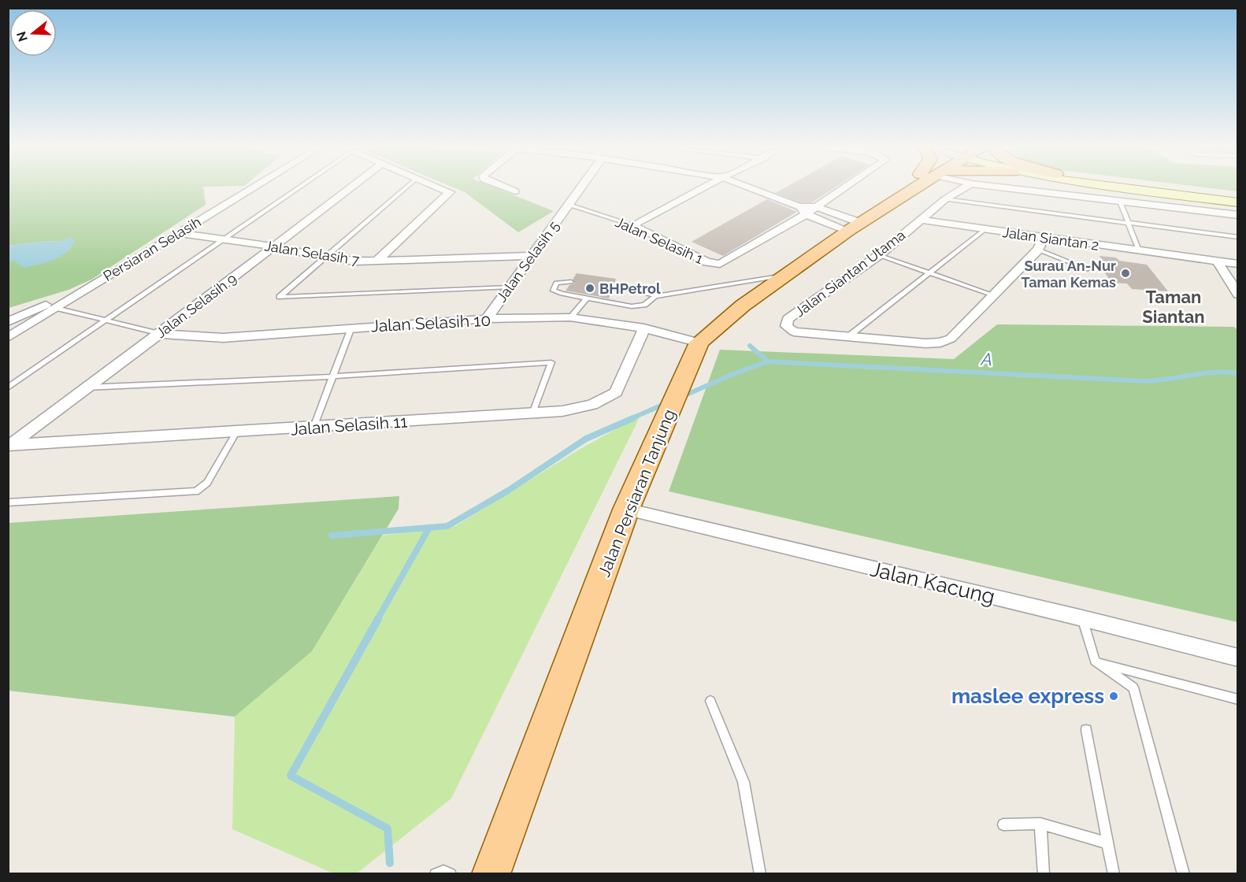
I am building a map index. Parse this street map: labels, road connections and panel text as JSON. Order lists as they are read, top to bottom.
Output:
{
  "streets": {
    "main road": ["Jalan Persiaran Tanjung"],
    "street": [
      "Jalan Siantan 2",
      "Jalan Selasih 1",
      "Persiaran Selasih",
      "Jalan Selasih 7",
      "Jalan Selasih 5",
      "Jalan Siantan Utama",
      "Jalan Selasih 9",
      "Jalan Selasih 10",
      "Jalan Selasih 11",
      "Jalan Kacung"
    ]
  },
  "crossings": [
    ["Jalan Siantan 2", "Jalan Siantan Utama"],
    ["Jalan Selasih 1", "Jalan Selasih 5"],
    ["Persiaran Selasih", "Jalan Selasih 7"],
    ["Jalan Selasih 7", "Jalan Selasih 5"],
    ["Jalan Selasih 7", "Jalan Selasih 9"],
    ["Jalan Selasih 5", "Jalan Selasih 10"],
    ["Jalan Selasih 9", "Jalan Selasih 10"],
    ["Jalan Selasih 9", "Jalan Selasih 11"],
    ["Jalan Selasih 10", "Jalan Selasih 11"],
    ["Jalan Selasih 10", "Jalan Persiaran Tanjung"],
    ["Jalan Persiaran Tanjung", "Jalan Kacung"]
  ],
  "districts": ["Taman Siantan"],
  "water": ["A"],
  "places": ["Surau An-Nur Taman Kemas", "BHPetrol", "maslee express"],
  "north": "left"
}
